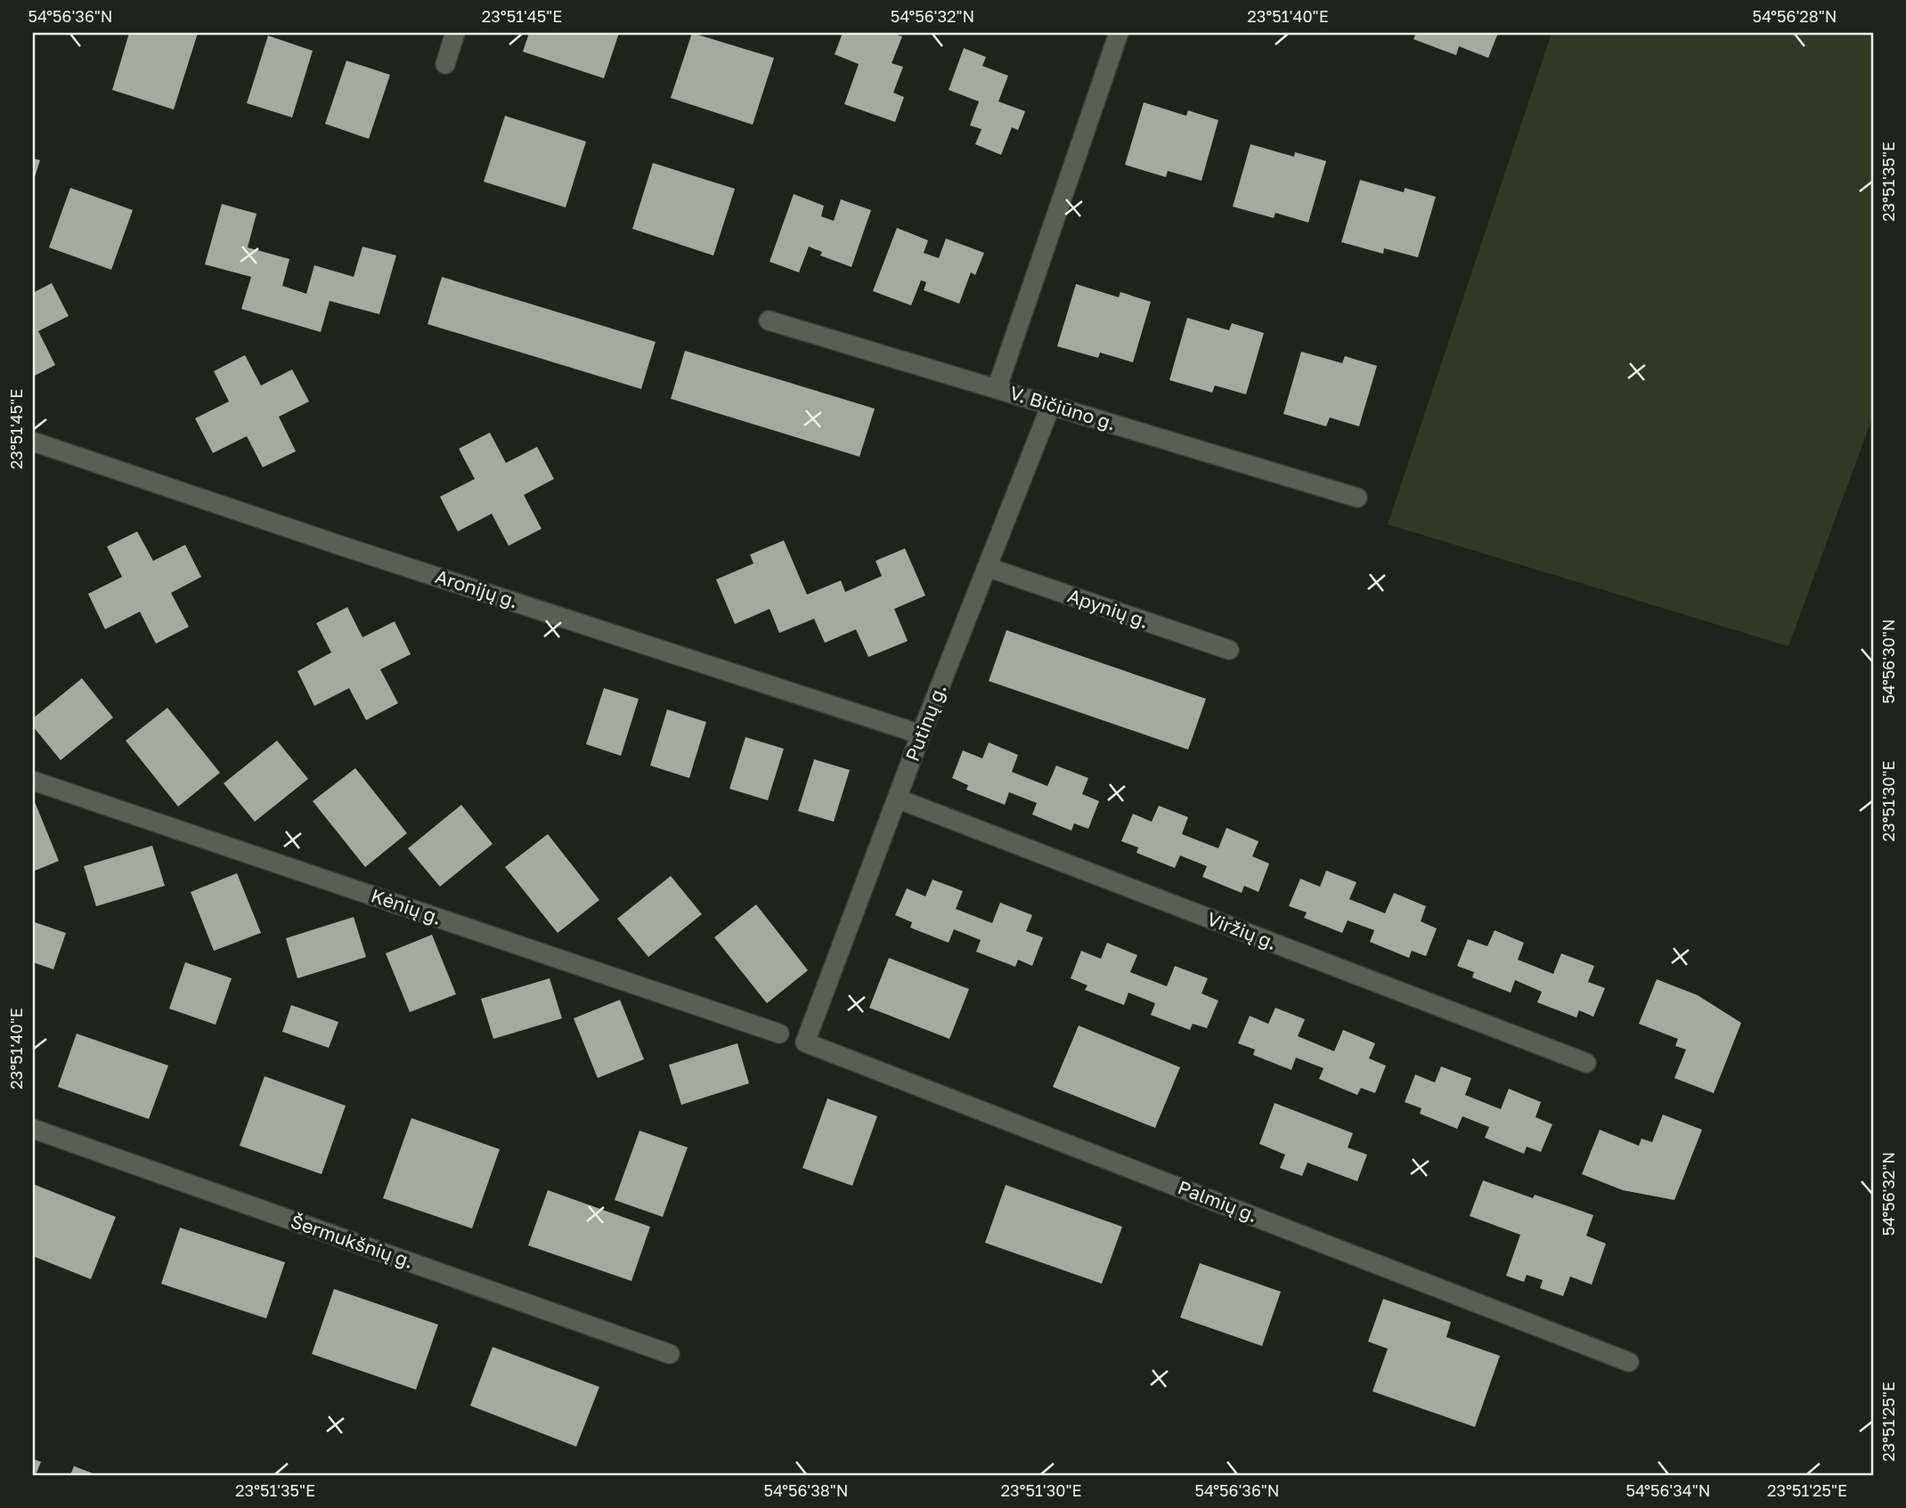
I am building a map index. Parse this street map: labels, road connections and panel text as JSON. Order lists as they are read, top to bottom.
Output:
{
  "streets": {
    "street": [
      "V. Bičiūno g.",
      "Aronijų g.",
      "Apynių g.",
      "Putinų g.",
      "Kėnių g.",
      "Viržių g.",
      "Palmių g.",
      "Šermukšnių g."
    ]
  },
  "crossings": [
    ["V. Bičiūno g.", "Putinų g."],
    ["Aronijų g.", "Putinų g."],
    ["Apynių g.", "Putinų g."],
    ["Putinų g.", "Viržių g."],
    ["Putinų g.", "Palmių g."]
  ],
  "coordinates": [
    "54°56'36\"N",
    "23°51'45\"E",
    "54°56'32\"N",
    "23°51'40\"E",
    "54°56'28\"N",
    "23°51'35\"E",
    "54°56'30\"N",
    "23°51'30\"E",
    "23°51'25\"E",
    "54°56'38\"N",
    "54°56'34\"N"
  ]
}
